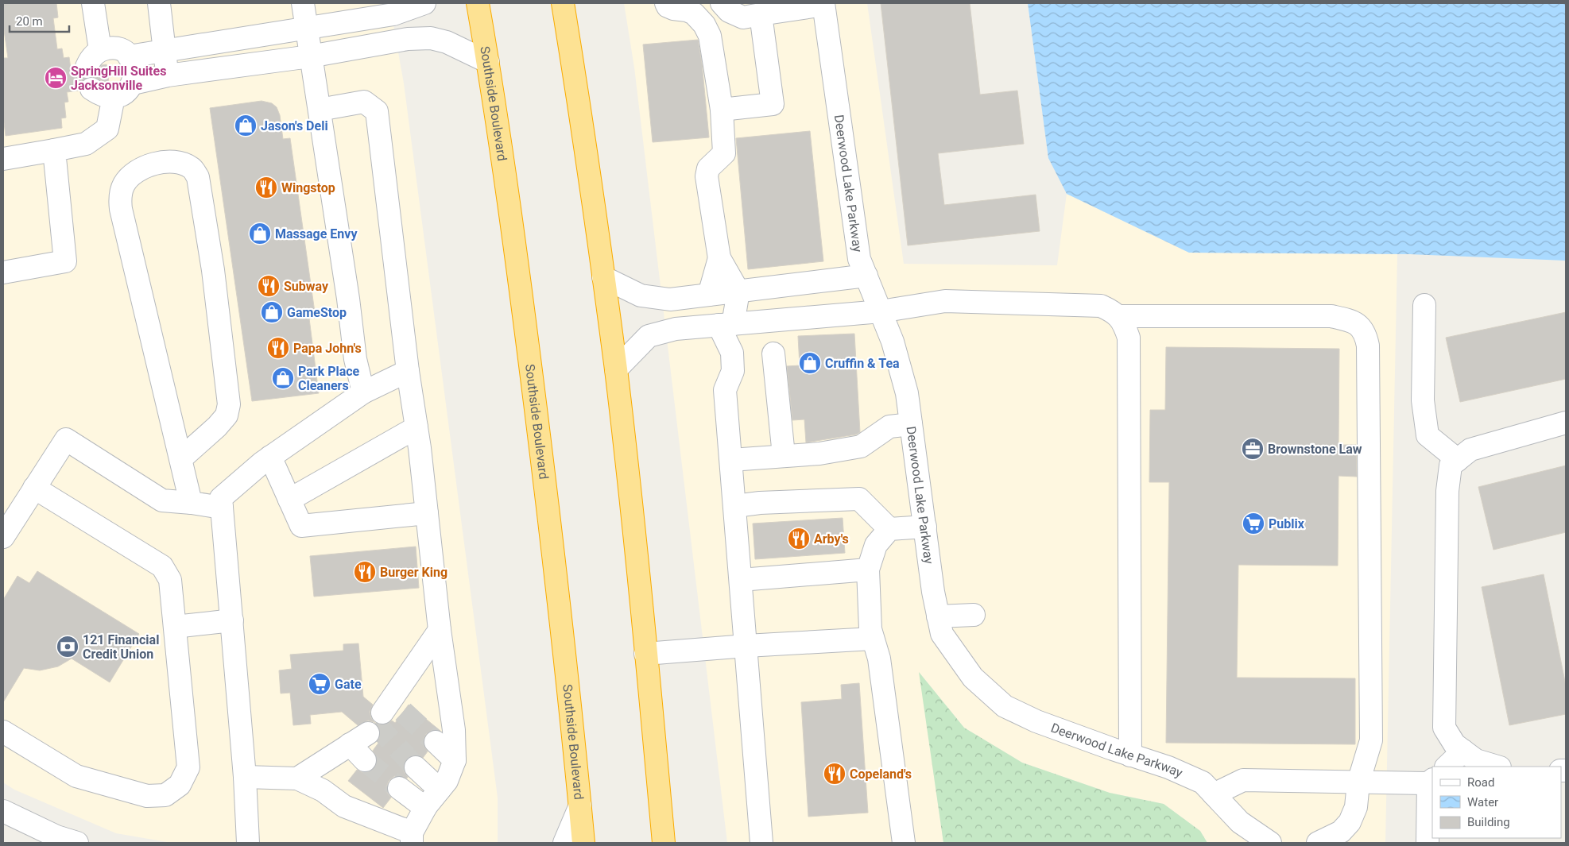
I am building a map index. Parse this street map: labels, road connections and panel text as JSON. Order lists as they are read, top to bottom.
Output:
{
  "streets": {
    "highway": ["Southside Boulevard"],
    "street": ["Deerwood Lake Parkway"]
  },
  "places": {
    "hotel": ["SpringHill Suites Jacksonville"],
    "shop": [
      "Jason's Deli",
      "Massage Envy",
      "GameStop",
      "Cruffin & Tea",
      "Park Place Cleaners"
    ],
    "restaurant": [
      "Wingstop",
      "Subway",
      "Papa John's",
      "Arby's",
      "Burger King",
      "Copeland's"
    ],
    "office": ["Brownstone Law"],
    "supermarket": ["Publix", "Gate"],
    "bank": ["121 Financial Credit Union"]
  },
  "legend": ["Road", "Water", "Building"],
  "scale_bar": "20 m"
}
